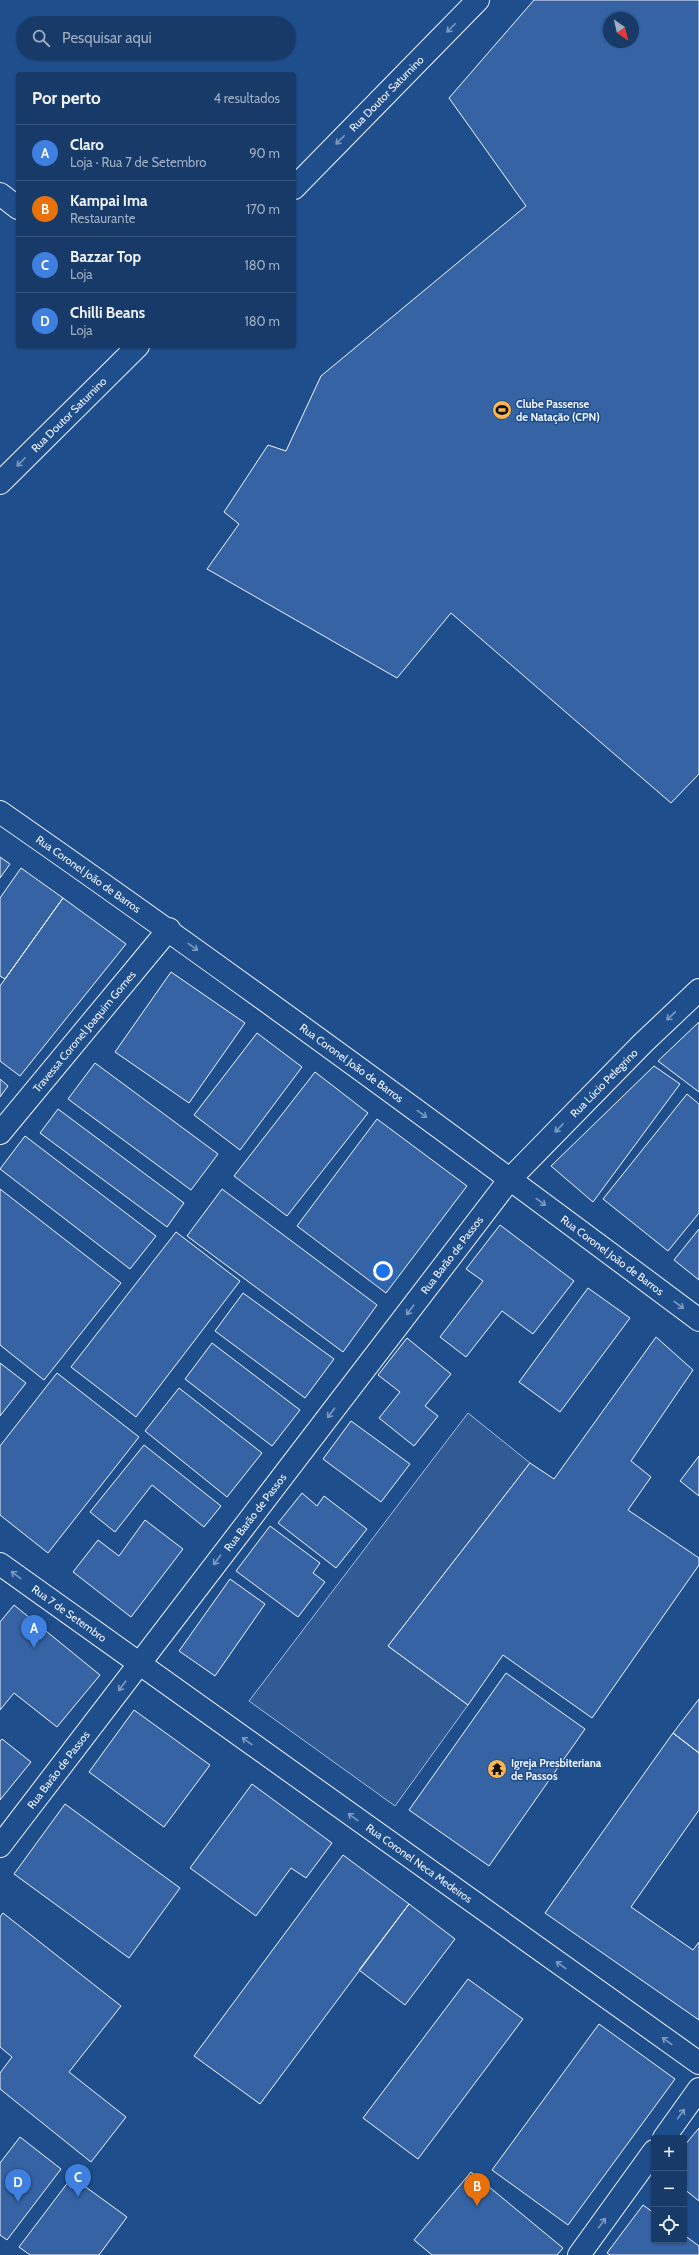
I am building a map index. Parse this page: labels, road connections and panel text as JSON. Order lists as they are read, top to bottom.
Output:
{
  "streets": {
    "street": [
      "Rua Doutor Saturnino",
      "Rua Coronel João de Barros",
      "Travessa Coronel Joaquim Gomes",
      "Rua Lúcio Pelegrino",
      "Rua Barão de Passos",
      "Rua 7 de Setembro",
      "Rua Coronel Neca Medeiros"
    ]
  },
  "crossings": [
    ["Rua Coronel João de Barros", "Travessa Coronel Joaquim Gomes"],
    ["Rua Coronel João de Barros", "Rua Lúcio Pelegrino"],
    ["Rua Coronel João de Barros", "Rua Barão de Passos"],
    ["Rua Lúcio Pelegrino", "Rua Barão de Passos"],
    ["Rua Barão de Passos", "Rua 7 de Setembro"],
    ["Rua Barão de Passos", "Rua Coronel Neca Medeiros"],
    ["Rua 7 de Setembro", "Rua Coronel Neca Medeiros"]
  ],
  "one_way": [
    "Rua Doutor Saturnino",
    "Rua Coronel João de Barros",
    "Rua Lúcio Pelegrino",
    "Rua Barão de Passos",
    "Rua 7 de Setembro",
    "Rua Coronel Neca Medeiros"
  ],
  "places": {
    "sports": ["Clube Passense de Natação (CPN)"],
    "temple": ["Igreja Presbiteriana de Passos"]
  },
  "north": "bottom right",
  "page": {
    "search": "Pesquisar aqui",
    "heading": ["Por perto", "4 resultados"],
    "list": [
      {
        "mark": "A",
        "name": "Claro",
        "note": "Loja · Rua 7 de Setembro",
        "value": "90 m"
      },
      {
        "mark": "B",
        "name": "Kampai Ima",
        "note": "Restaurante",
        "value": "170 m"
      },
      {
        "mark": "C",
        "name": "Bazzar Top",
        "note": "Loja",
        "value": "180 m"
      },
      {
        "mark": "D",
        "name": "Chilli Beans",
        "note": "Loja",
        "value": "180 m"
      }
    ],
    "pins": [
      "A",
      "C",
      "D",
      "B"
    ],
    "map_buttons": ["+", "−"]
  }
}
